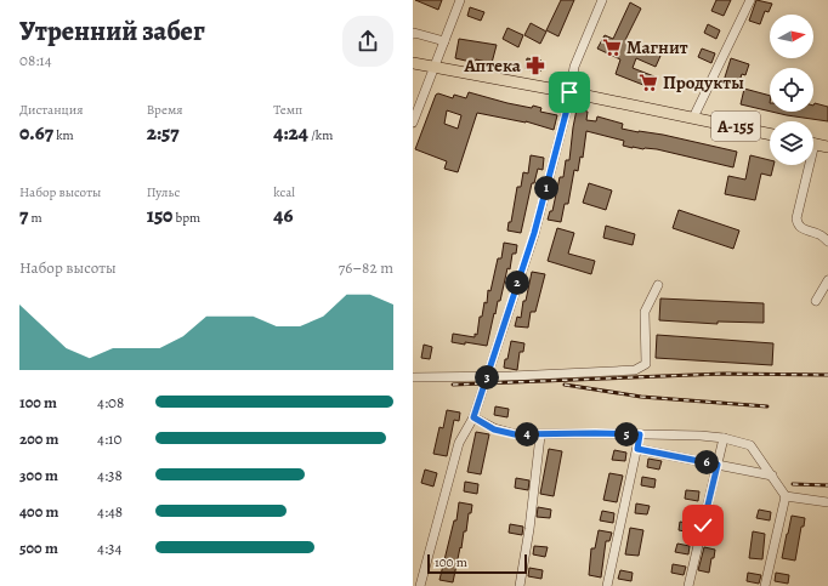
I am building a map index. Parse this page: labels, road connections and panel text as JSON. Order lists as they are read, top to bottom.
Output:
{
  "streets": {
    "main road": ["А-155"]
  },
  "places": {
    "supermarket": ["Магнит", "Продукты"],
    "pharmacy": ["Аптека"]
  },
  "scale_bar": "100 m",
  "north": "right",
  "page": {
    "heading": ["Утренний забег", "08:14"],
    "stats": [
      ["Дистанция", "0.67 km"],
      ["Время", "2:57"],
      ["Темп", "4:24 /km"],
      ["Набор высоты", "7 m"],
      ["Пульс", "150 bpm"],
      ["kcal", "46"]
    ],
    "pins": [
      "1",
      "2",
      "3",
      "4",
      "5",
      "6"
    ],
    "chart": ["Набор высоты", "76–82 m"],
    "list": [
      {
        "name": "100 m",
        "note": "4:08"
      },
      {
        "name": "200 m",
        "note": "4:10"
      },
      {
        "name": "300 m",
        "note": "4:38"
      },
      {
        "name": "400 m",
        "note": "4:48"
      },
      {
        "name": "500 m",
        "note": "4:34"
      }
    ],
    "scale": "100 m"
  }
}
